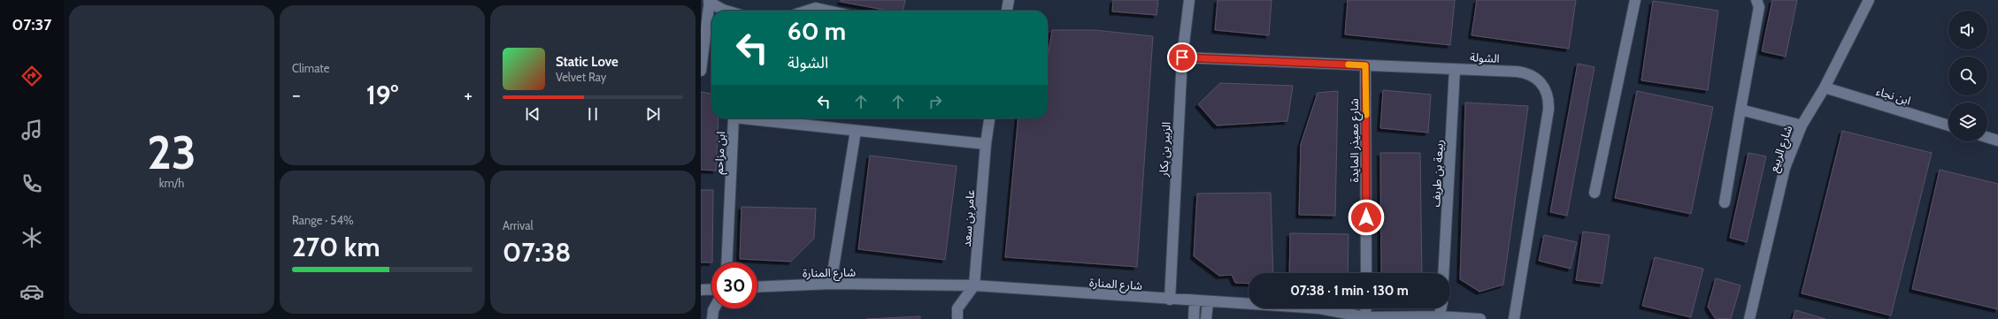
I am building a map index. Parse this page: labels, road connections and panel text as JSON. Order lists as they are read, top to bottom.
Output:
{
  "streets": {
    "street": [
      "الشولة",
      "ابن نجاء",
      "شارع معيذر المايدة",
      "شارع الربيع",
      "الزبير بن بكار",
      "ابن مزاحم",
      "ربيعة بن طريف",
      "عامر بن سعد",
      "شارع المنارة"
    ]
  },
  "crossings": [
    ["الشولة", "شارع معيذر المايدة"],
    ["الشولة", "الزبير بن بكار"],
    ["الشولة", "ربيعة بن طريف"],
    ["ابن نجاء", "شارع الربيع"],
    ["الزبير بن بكار", "شارع المنارة"],
    ["ابن مزاحم", "عامر بن سعد"],
    ["عامر بن سعد", "شارع المنارة"]
  ],
  "page": {
    "tabs": "07:37",
    "tile": [
      ["23", "km/h"],
      "Climate",
      ["Range · 54%", "270 km"],
      ["Arrival", "07:38"]
    ],
    "turn": ["60 m", "الشولة"],
    "song": ["Static Love", "Velvet Ray"],
    "heat": ["−", "19°", "+"],
    "limit": "30",
    "trip": "07:38 · 1 min · 130 m"
  }
}
